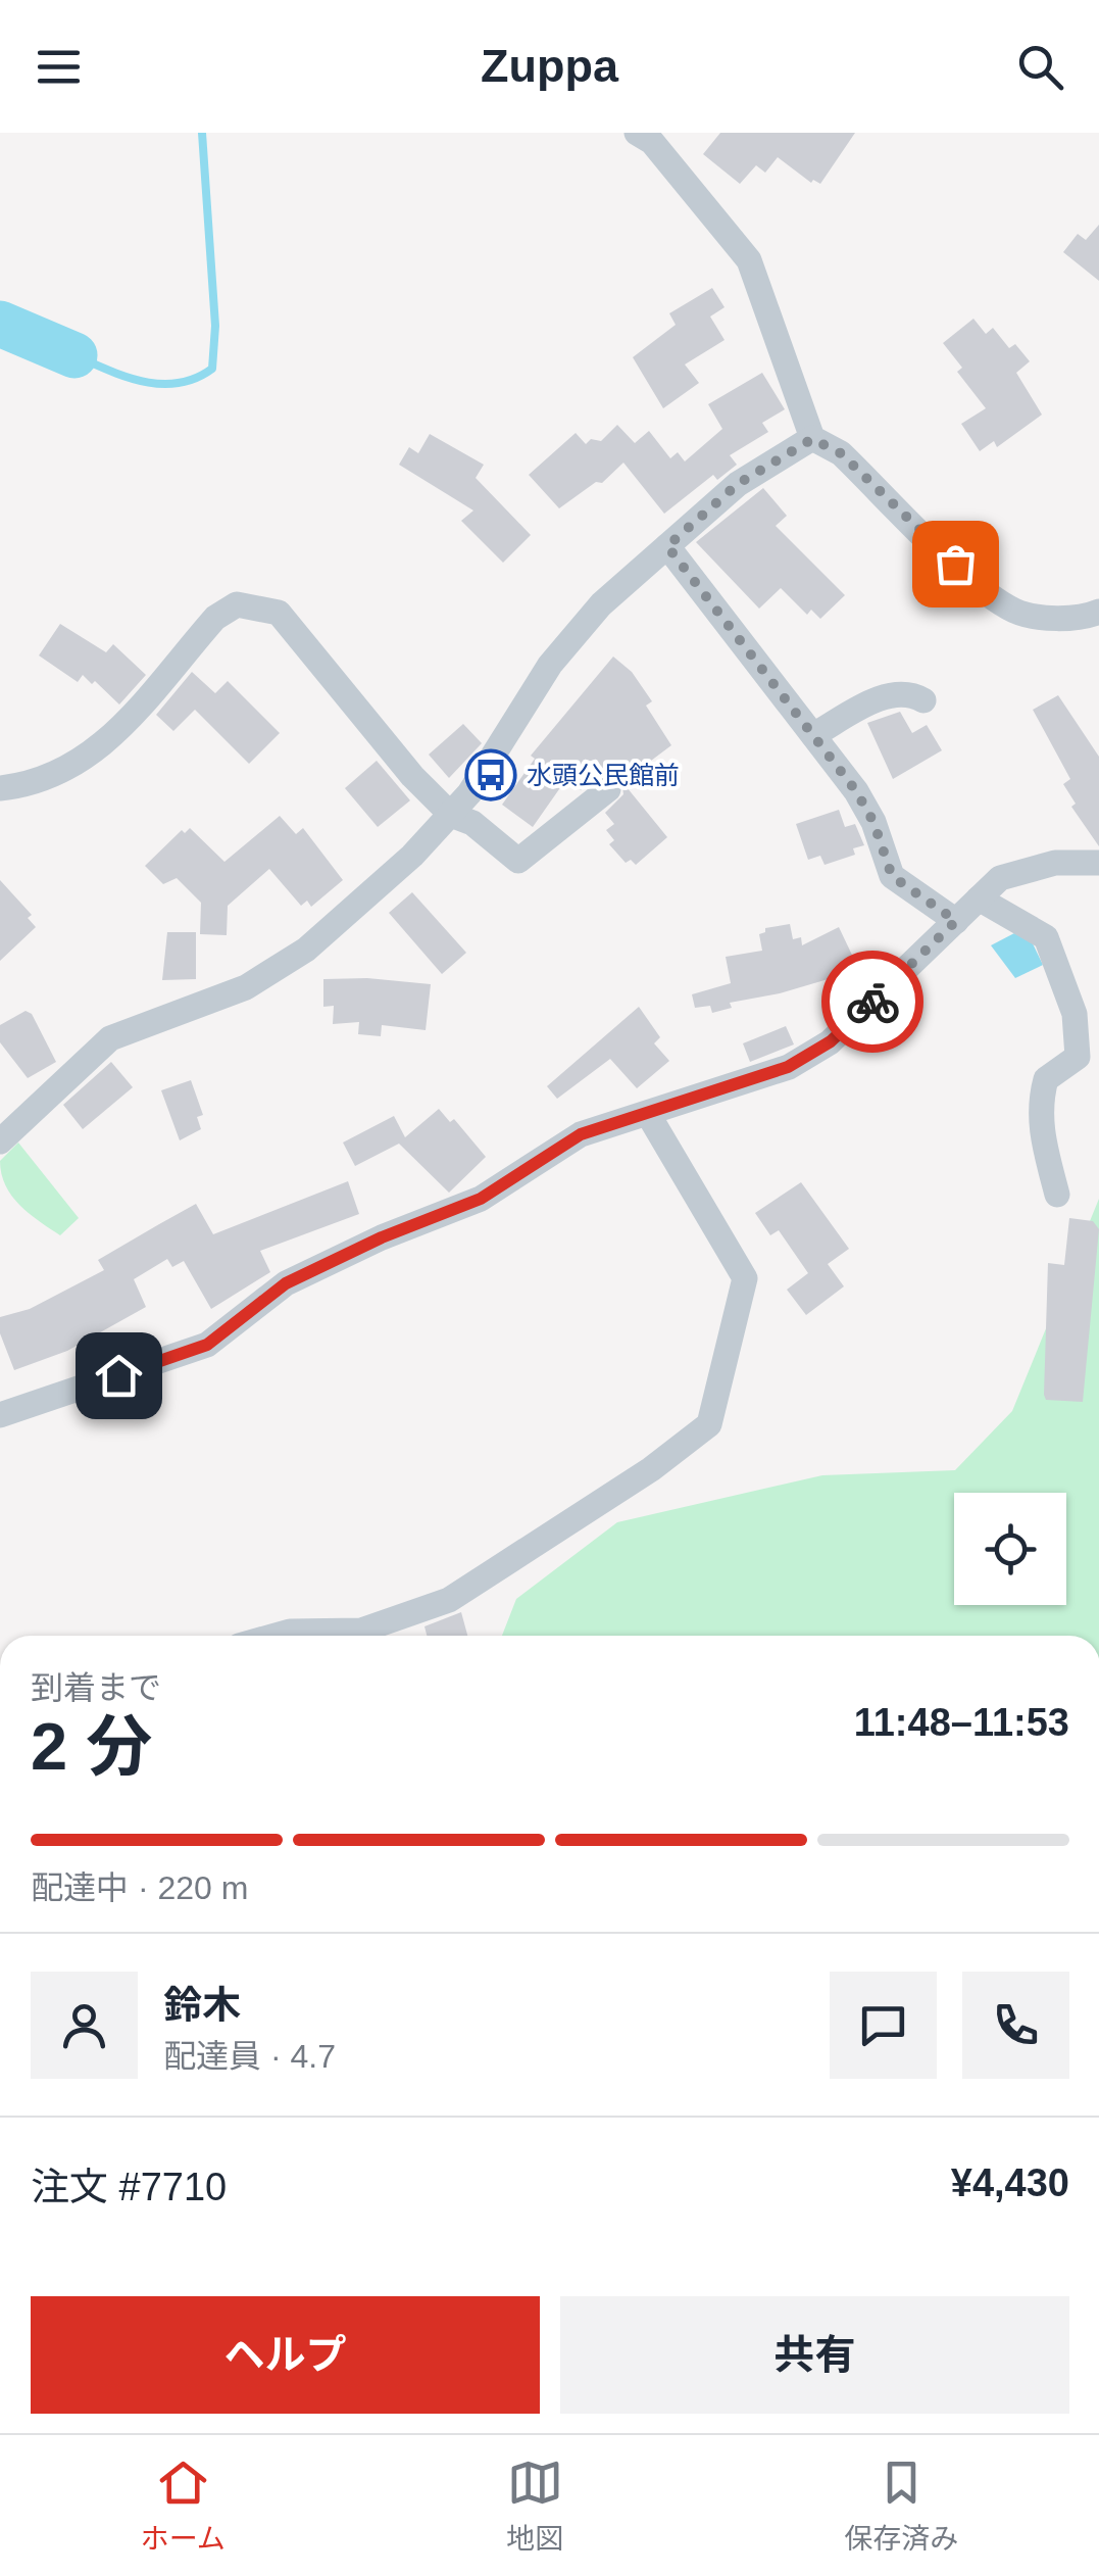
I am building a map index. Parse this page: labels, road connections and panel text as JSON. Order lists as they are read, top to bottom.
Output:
{
  "places": {
    "bus stop": ["水頭公民館前"]
  },
  "page": {
    "header": "Zuppa",
    "heading": ["2 分", "到着まで", "11:48–11:53"],
    "panel": [
      "鈴木",
      "配達員 · 4.7",
      "注文 #7710",
      "¥4,430"
    ],
    "bar": "配達中 · 220 m",
    "buttons": ["ヘルプ", "共有"],
    "tabs": ["ホーム", "地図", "保存済み"]
  }
}
